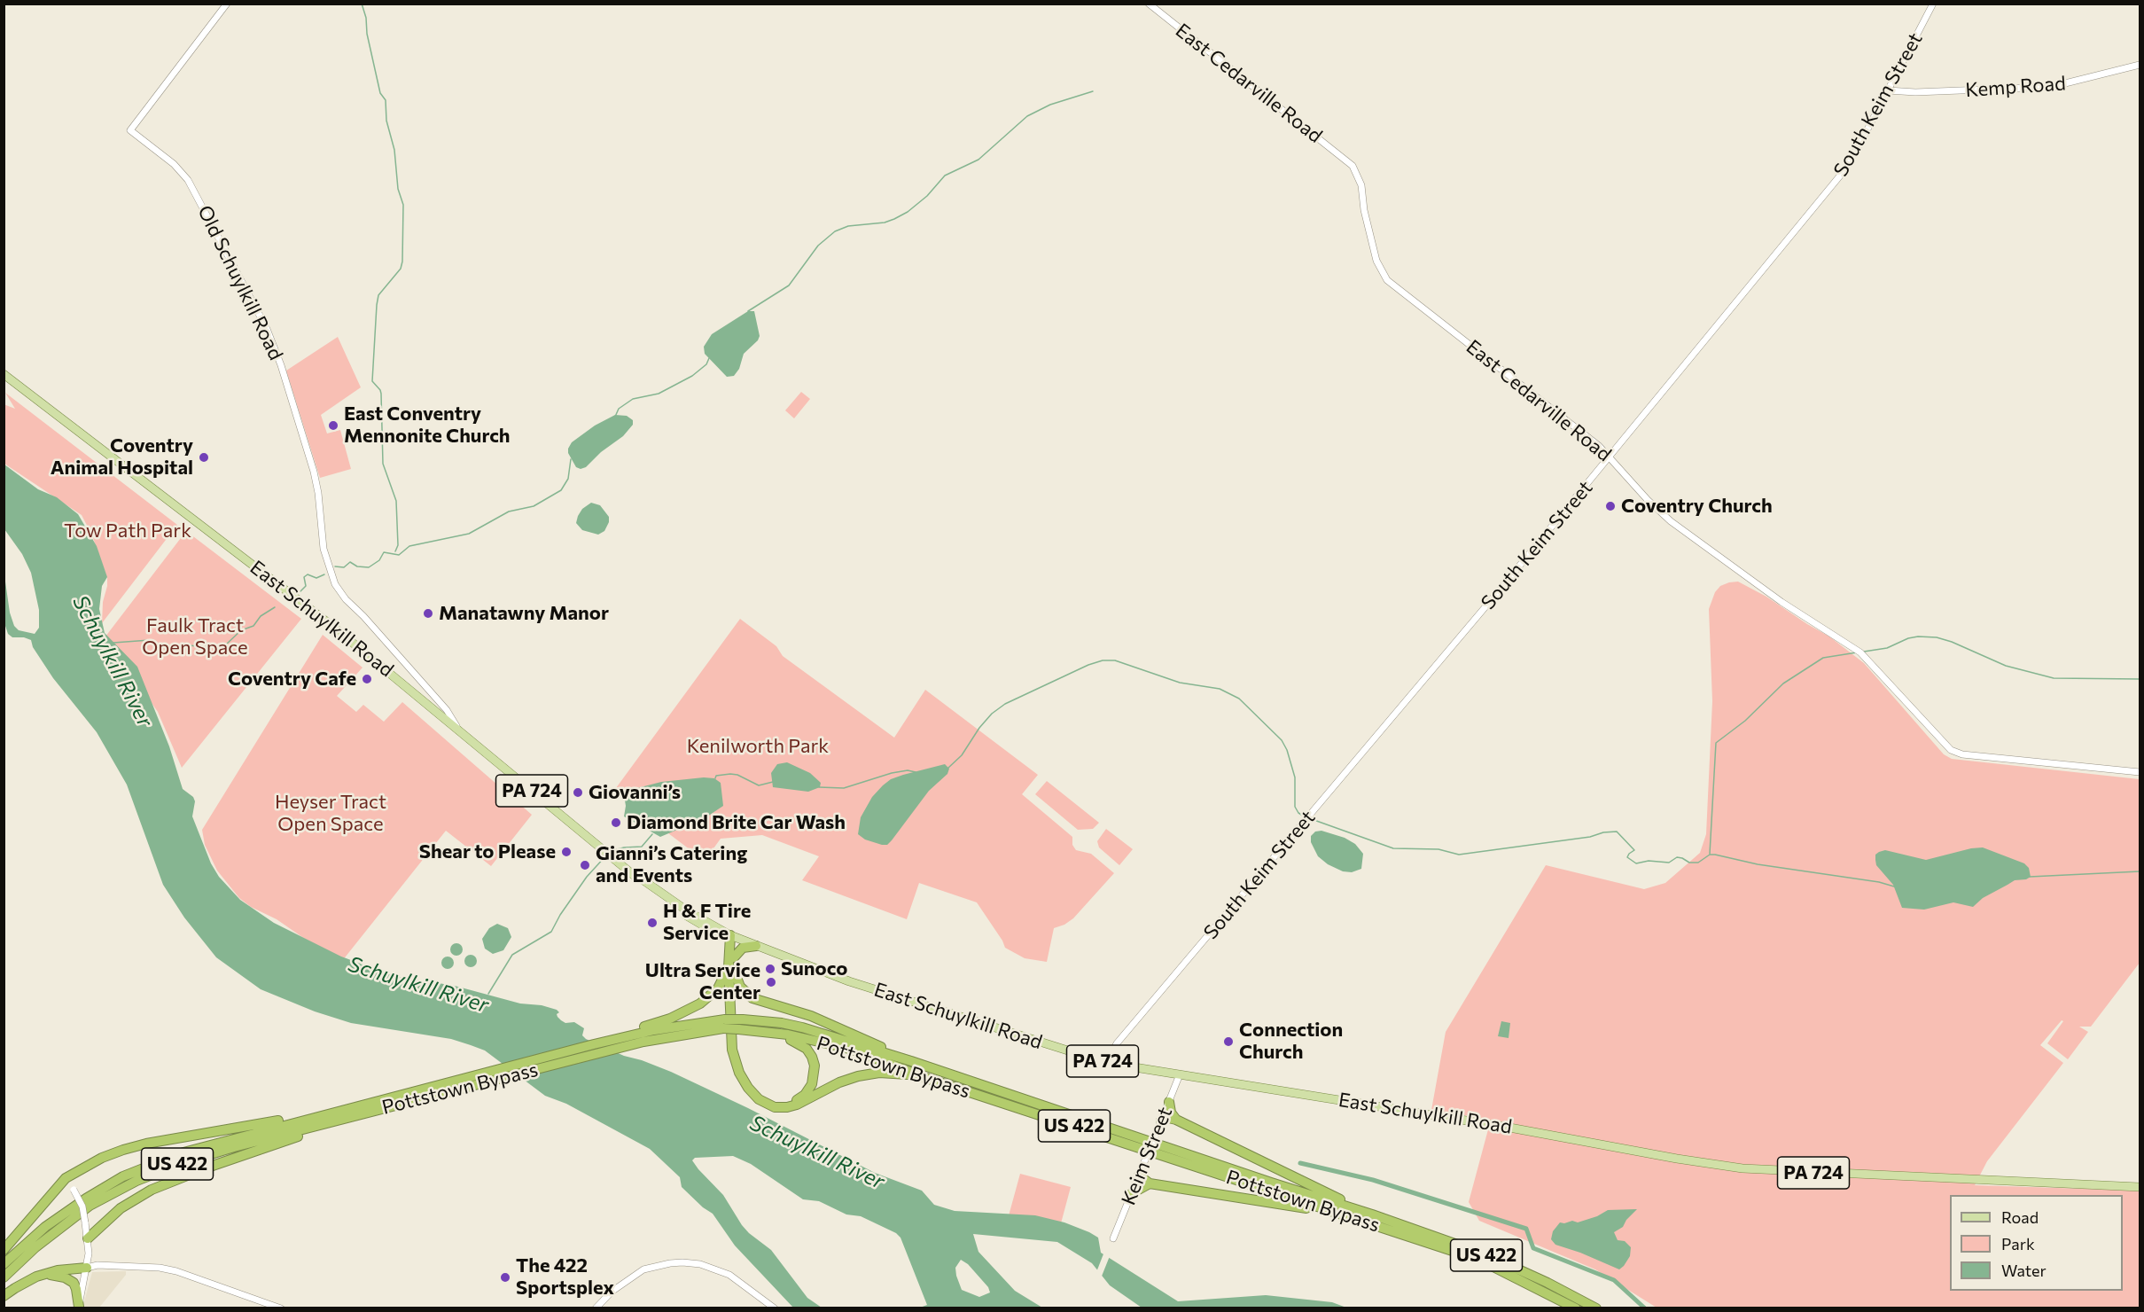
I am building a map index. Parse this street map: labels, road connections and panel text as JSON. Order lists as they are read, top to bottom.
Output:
{
  "streets": {
    "highway": ["Pottstown Bypass", "US 422"],
    "main road": ["East Schuylkill Road", "PA 724"],
    "street": [
      "East Cedarville Road",
      "Kemp Road",
      "South Keim Street",
      "Old Schuylkill Road",
      "Keim Street"
    ]
  },
  "crossings": [
    ["East Cedarville Road", "South Keim Street"],
    ["Kemp Road", "South Keim Street"],
    ["South Keim Street", "East Schuylkill Road"],
    ["Old Schuylkill Road", "East Schuylkill Road"],
    ["East Schuylkill Road", "Keim Street"]
  ],
  "water": ["Schuylkill River"],
  "parks": [
    "Tow Path Park",
    "Faulk Tract Open Space",
    "Kenilworth Park",
    "Heyser Tract Open Space"
  ],
  "places": [
    "East Conventry Mennonite Church",
    "Coventry Animal Hospital",
    "Coventry Church",
    "Manatawny Manor",
    "Coventry Cafe",
    "Giovanni’s",
    "Diamond Brite Car Wash",
    "Shear to Please",
    "Gianni’s Catering and Events",
    "H & F Tire Service",
    "Sunoco",
    "Ultra Service Center",
    "Connection Church",
    "The 422 Sportsplex"
  ],
  "legend": ["Road", "Park", "Water"]
}
